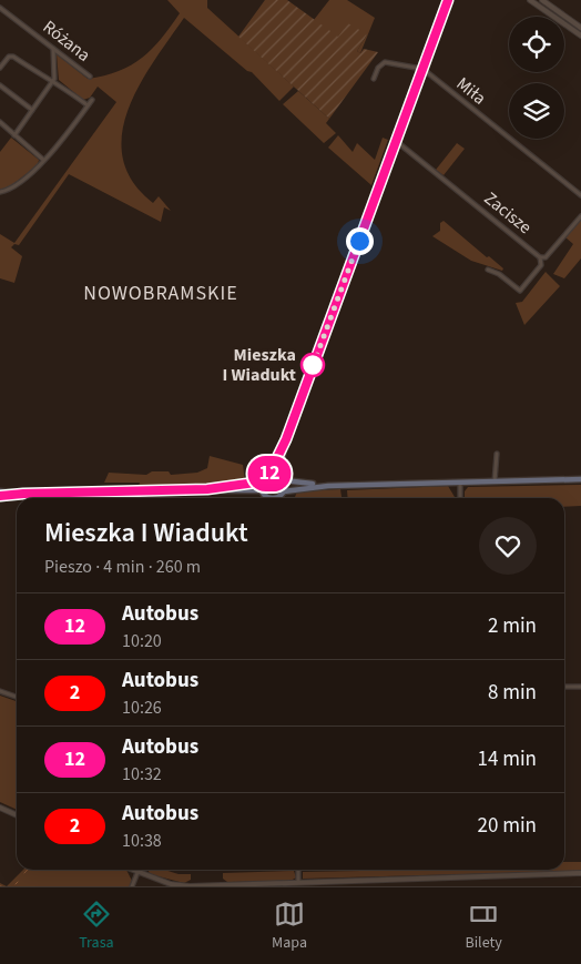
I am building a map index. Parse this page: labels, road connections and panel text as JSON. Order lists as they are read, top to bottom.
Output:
{
  "streets": {
    "street": ["Różana", "Miła", "Zacisze"]
  },
  "districts": ["NOWOBRAMSKIE"],
  "places": ["Mieszka I Wiadukt"],
  "lines": ["bus line 12"],
  "page": {
    "on_map": "12",
    "heading": ["Mieszka I Wiadukt", "Pieszo · 4 min · 260 m"],
    "list": [
      {
        "mark": "12",
        "name": "Autobus",
        "note": "10:20",
        "value": "2 min"
      },
      {
        "mark": "2",
        "name": "Autobus",
        "note": "10:26",
        "value": "8 min"
      },
      {
        "mark": "12",
        "name": "Autobus",
        "note": "10:32",
        "value": "14 min"
      },
      {
        "mark": "2",
        "name": "Autobus",
        "note": "10:38",
        "value": "20 min"
      }
    ],
    "tabs": ["Trasa", "Mapa", "Bilety"]
  }
}
